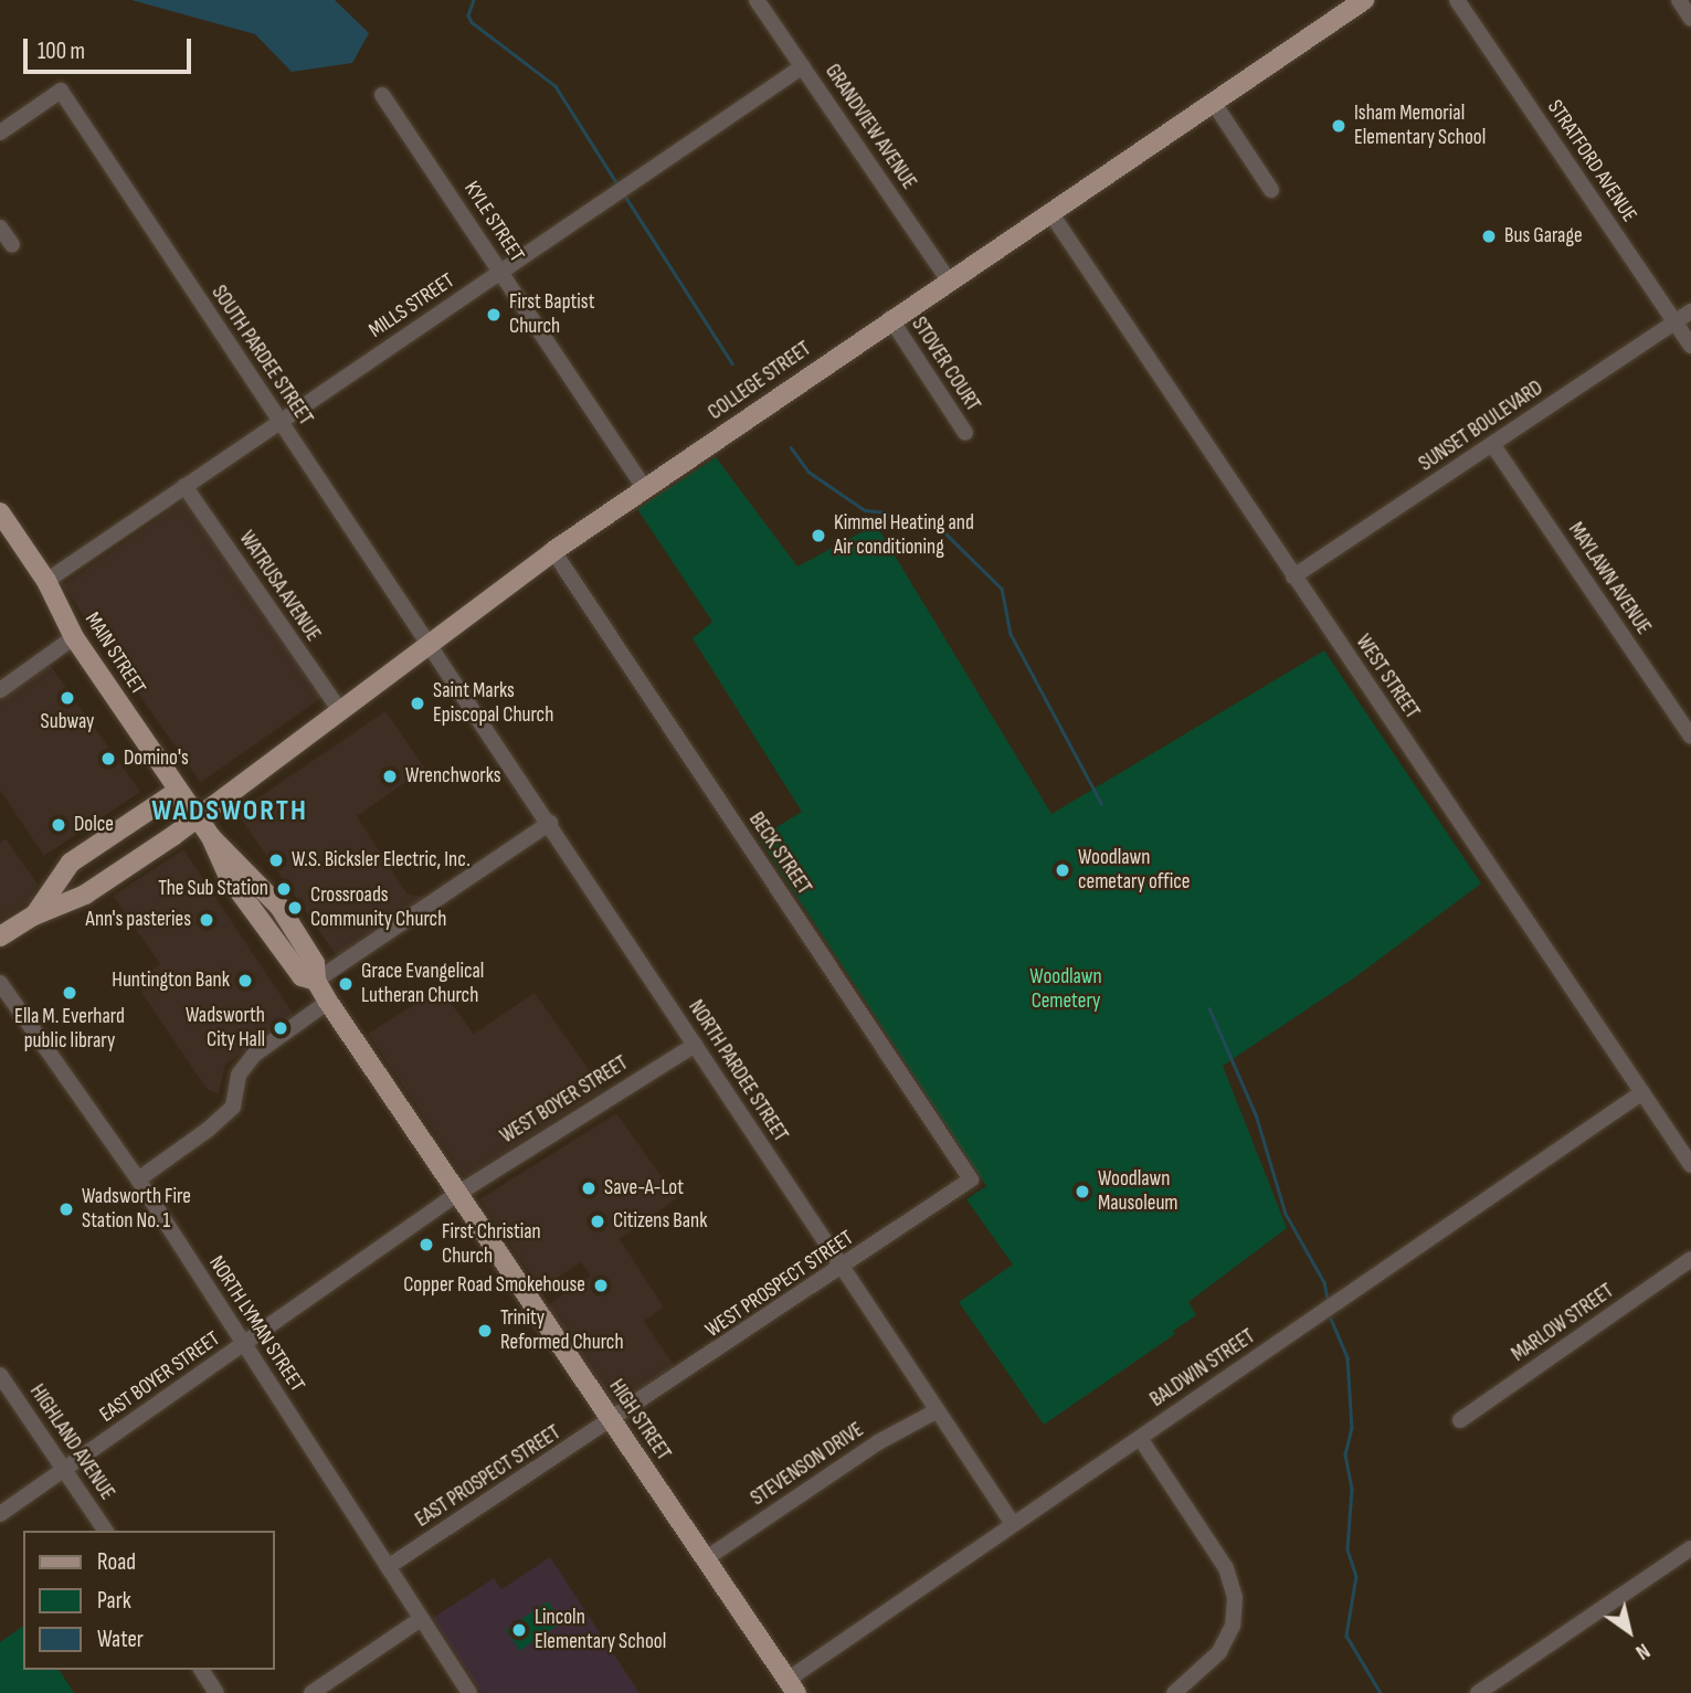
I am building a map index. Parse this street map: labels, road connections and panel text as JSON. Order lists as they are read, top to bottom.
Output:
{
  "streets": {
    "main road": ["COLLEGE STREET", "MAIN STREET", "HIGH STREET"],
    "street": [
      "GRANDVIEW AVENUE",
      "STRATFORD AVENUE",
      "KYLE STREET",
      "MILLS STREET",
      "SOUTH PARDEE STREET",
      "STOVER COURT",
      "SUNSET BOULEVARD",
      "MAYLAWN AVENUE",
      "WATRUSA AVENUE",
      "WEST STREET",
      "BECK STREET",
      "NORTH PARDEE STREET",
      "WEST BOYER STREET",
      "WEST PROSPECT STREET",
      "MARLOW STREET",
      "NORTH LYMAN STREET",
      "BALDWIN STREET",
      "EAST BOYER STREET",
      "HIGHLAND AVENUE",
      "STEVENSON DRIVE",
      "EAST PROSPECT STREET"
    ]
  },
  "crossings": [
    ["GRANDVIEW AVENUE", "MILLS STREET"],
    ["GRANDVIEW AVENUE", "COLLEGE STREET"],
    ["STRATFORD AVENUE", "SUNSET BOULEVARD"],
    ["KYLE STREET", "MILLS STREET"],
    ["KYLE STREET", "COLLEGE STREET"],
    ["MILLS STREET", "SOUTH PARDEE STREET"],
    ["MILLS STREET", "WATRUSA AVENUE"],
    ["MILLS STREET", "MAIN STREET"],
    ["SOUTH PARDEE STREET", "COLLEGE STREET"],
    ["SOUTH PARDEE STREET", "NORTH PARDEE STREET"],
    ["STOVER COURT", "COLLEGE STREET"],
    ["COLLEGE STREET", "WATRUSA AVENUE"],
    ["COLLEGE STREET", "MAIN STREET"],
    ["COLLEGE STREET", "WEST STREET"],
    ["COLLEGE STREET", "BECK STREET"],
    ["COLLEGE STREET", "NORTH PARDEE STREET"],
    ["COLLEGE STREET", "HIGH STREET"],
    ["SUNSET BOULEVARD", "MAYLAWN AVENUE"],
    ["SUNSET BOULEVARD", "WEST STREET"],
    ["MAIN STREET", "HIGH STREET"],
    ["WEST STREET", "BALDWIN STREET"],
    ["BECK STREET", "WEST PROSPECT STREET"],
    ["NORTH PARDEE STREET", "WEST BOYER STREET"],
    ["NORTH PARDEE STREET", "WEST PROSPECT STREET"],
    ["NORTH PARDEE STREET", "BALDWIN STREET"],
    ["NORTH PARDEE STREET", "STEVENSON DRIVE"],
    ["WEST BOYER STREET", "EAST BOYER STREET"],
    ["WEST BOYER STREET", "HIGH STREET"],
    ["WEST PROSPECT STREET", "HIGH STREET"],
    ["WEST PROSPECT STREET", "EAST PROSPECT STREET"],
    ["NORTH LYMAN STREET", "EAST BOYER STREET"],
    ["NORTH LYMAN STREET", "EAST PROSPECT STREET"],
    ["BALDWIN STREET", "HIGH STREET"],
    ["EAST BOYER STREET", "HIGH STREET"],
    ["EAST BOYER STREET", "HIGHLAND AVENUE"],
    ["HIGH STREET", "STEVENSON DRIVE"],
    ["HIGH STREET", "EAST PROSPECT STREET"]
  ],
  "districts": ["WADSWORTH"],
  "parks": ["Woodlawn Cemetery"],
  "places": [
    "Isham Memorial Elementary School",
    "Bus Garage",
    "First Baptist Church",
    "Kimmel Heating and Air conditioning",
    "Subway",
    "Saint Marks Episcopal Church",
    "Domino's",
    "Wrenchworks",
    "Dolce",
    "W.S. Bicksler Electric, Inc.",
    "Woodlawn cemetary office",
    "The Sub Station",
    "Crossroads Community Church",
    "Ann's pasteries",
    "Huntington Bank",
    "Grace Evangelical Lutheran Church",
    "Ella M. Everhard public library",
    "Wadsworth City Hall",
    "Save-A-Lot",
    "Woodlawn Mausoleum",
    "Wadsworth Fire Station No. 1",
    "Citizens Bank",
    "First Christian Church",
    "Copper Road Smokehouse",
    "Trinity Reformed Church",
    "Lincoln Elementary School"
  ],
  "legend": ["Road", "Park", "Water"],
  "scale_bar": "100 m",
  "north": "bottom right"
}
